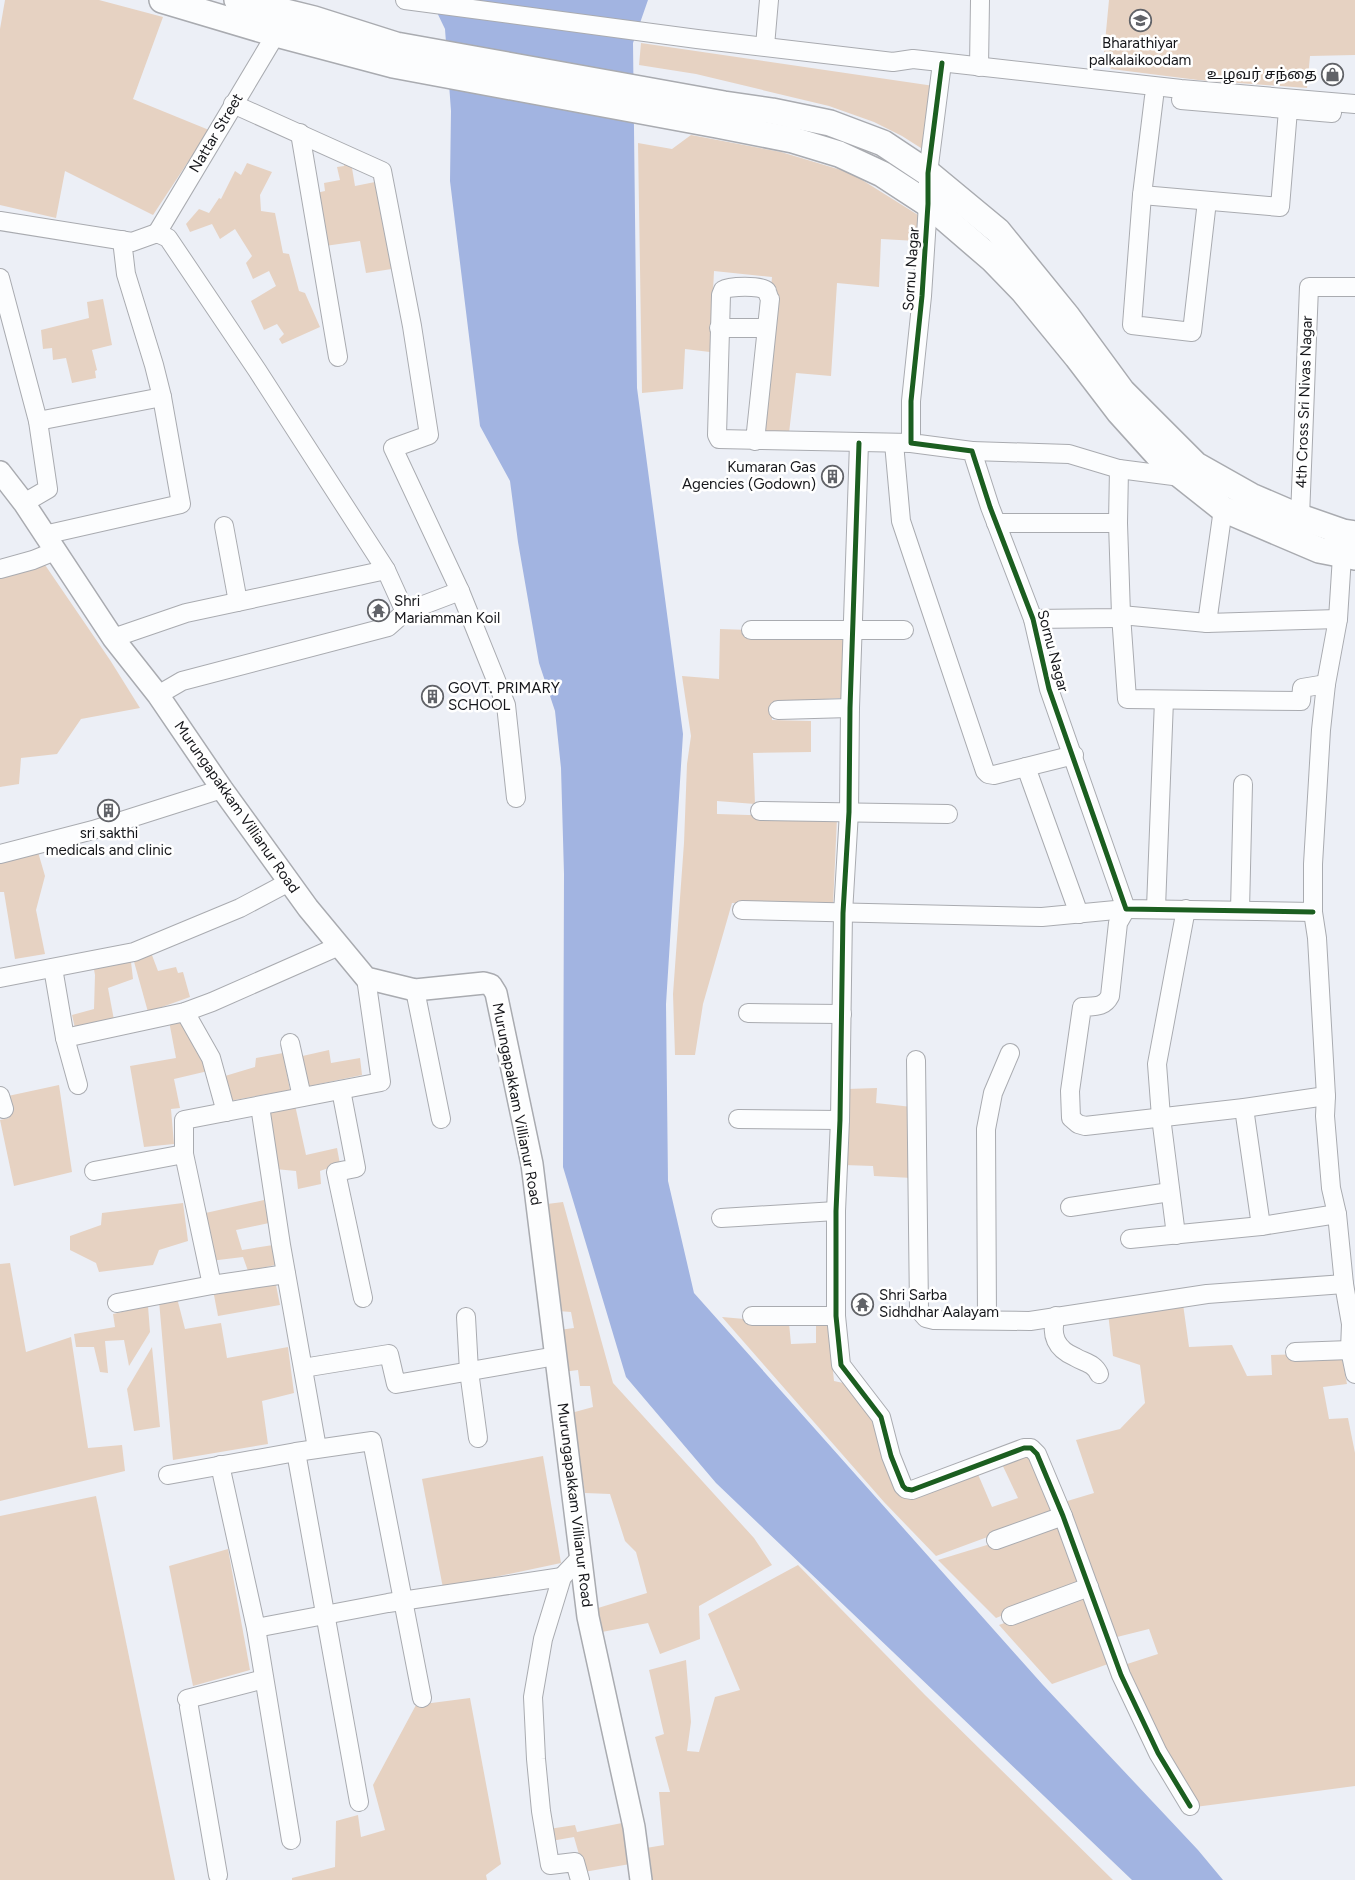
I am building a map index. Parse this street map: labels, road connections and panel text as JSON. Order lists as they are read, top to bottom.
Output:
{
  "streets": {
    "main road": ["Murungapakkam Villianur Road"],
    "street": ["Nattar Street", "Sornu Nagar", "4th Cross Sri Nivas Nagar"]
  },
  "places": {
    "school or university": ["Bharathiyar palkalaikoodam"],
    "shop": ["உழவர் சந்தை"],
    "building": ["Kumaran Gas Agencies (Godown)", "GOVT. PRIMARY SCHOOL", "sri sakthi medicals and clinic"],
    "temple": ["Shri Mariamman Koil", "Shri Sarba Sidhdhar Aalayam"]
  }
}
